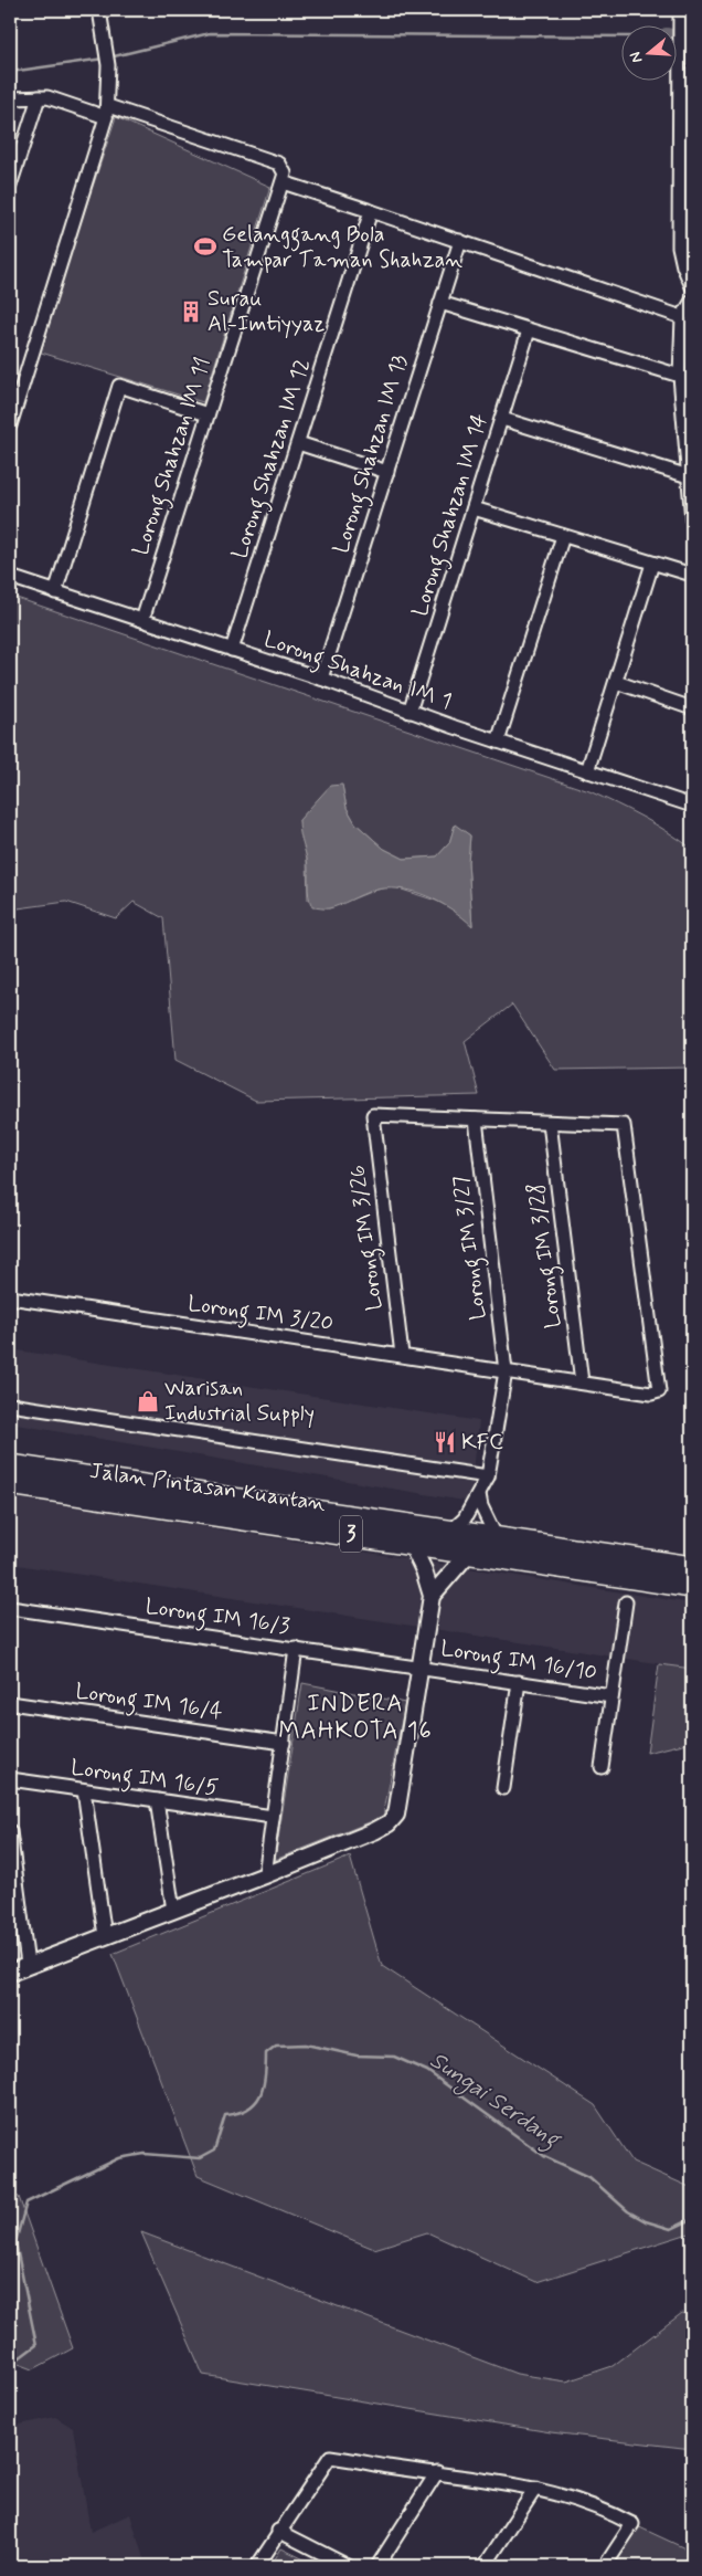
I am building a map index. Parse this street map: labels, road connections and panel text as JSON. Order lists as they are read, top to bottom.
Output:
{
  "streets": {
    "highway": ["Jalan Pintasan Kuantan", "3"],
    "street": [
      "Lorong Shahzan IM 13",
      "Lorong Shahzan IM 11",
      "Lorong Shahzan IM 12",
      "Lorong Shahzan IM 14",
      "Lorong Shahzan IM 1",
      "Lorong IM 3/26",
      "Lorong IM 3/27",
      "Lorong IM 3/28",
      "Lorong IM 3/20",
      "Lorong IM 16/3",
      "Lorong IM 16/10",
      "Lorong IM 16/4",
      "Lorong IM 16/5"
    ]
  },
  "crossings": [
    ["Lorong Shahzan IM 13", "Lorong Shahzan IM 1"],
    ["Lorong Shahzan IM 11", "Lorong Shahzan IM 1"],
    ["Lorong Shahzan IM 12", "Lorong Shahzan IM 1"],
    ["Lorong Shahzan IM 14", "Lorong Shahzan IM 1"],
    ["Lorong IM 3/26", "Lorong IM 3/27"],
    ["Lorong IM 3/26", "Lorong IM 3/20"],
    ["Lorong IM 3/27", "Lorong IM 3/20"],
    ["Lorong IM 3/27", "Jalan Pintasan Kuantan"],
    ["Lorong IM 3/28", "Lorong IM 3/20"],
    ["Lorong IM 16/3", "Lorong IM 16/10"]
  ],
  "districts": ["INDERA MAHKOTA 16"],
  "water": ["Sungai Serdang"],
  "places": {
    "sports": ["Gelanggang Bola Tampar Taman Shahzan"],
    "building": ["Surau Al-Imtiyyaz"],
    "shop": ["Warisan Industrial Supply"],
    "restaurant": ["KFC"]
  },
  "north": "left"
}
